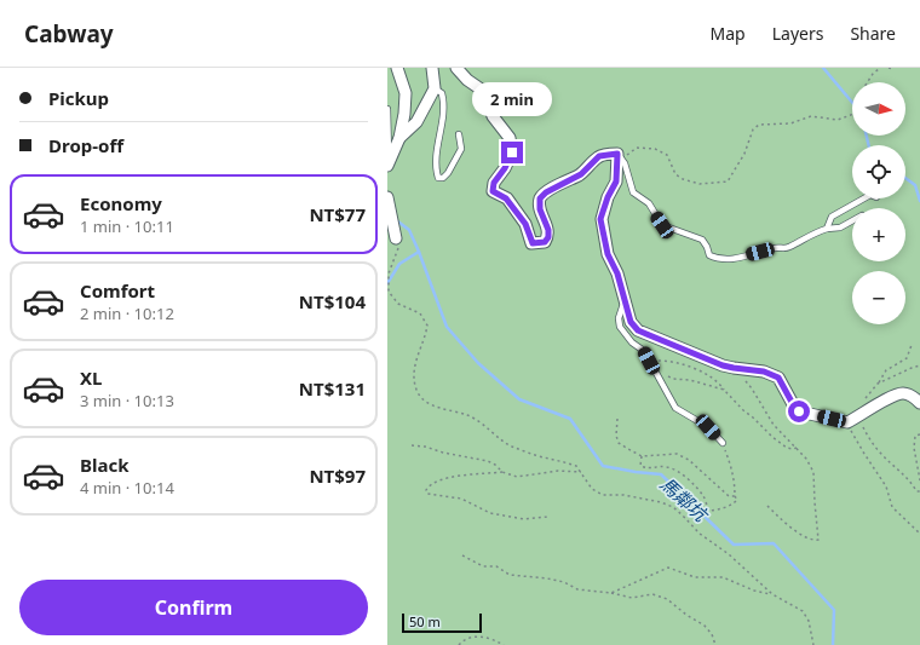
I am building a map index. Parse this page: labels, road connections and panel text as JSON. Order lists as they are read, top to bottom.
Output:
{
  "water": ["馬鄰坑"],
  "scale_bar": "50 m",
  "north": "right",
  "page": {
    "header": "Cabway",
    "nav": ["Map", "Layers", "Share"],
    "banner": ["Pickup", "Drop-off"],
    "map_buttons": ["+", "−"],
    "bubble": "2 min",
    "list": [
      {
        "name": "Economy",
        "note": "1 min · 10:11",
        "value": "NT$77"
      },
      {
        "name": "Comfort",
        "note": "2 min · 10:12",
        "value": "NT$104"
      },
      {
        "name": "XL",
        "note": "3 min · 10:13",
        "value": "NT$131"
      },
      {
        "name": "Black",
        "note": "4 min · 10:14",
        "value": "NT$97"
      }
    ],
    "buttons": "Confirm",
    "scale": "50 m"
  }
}
